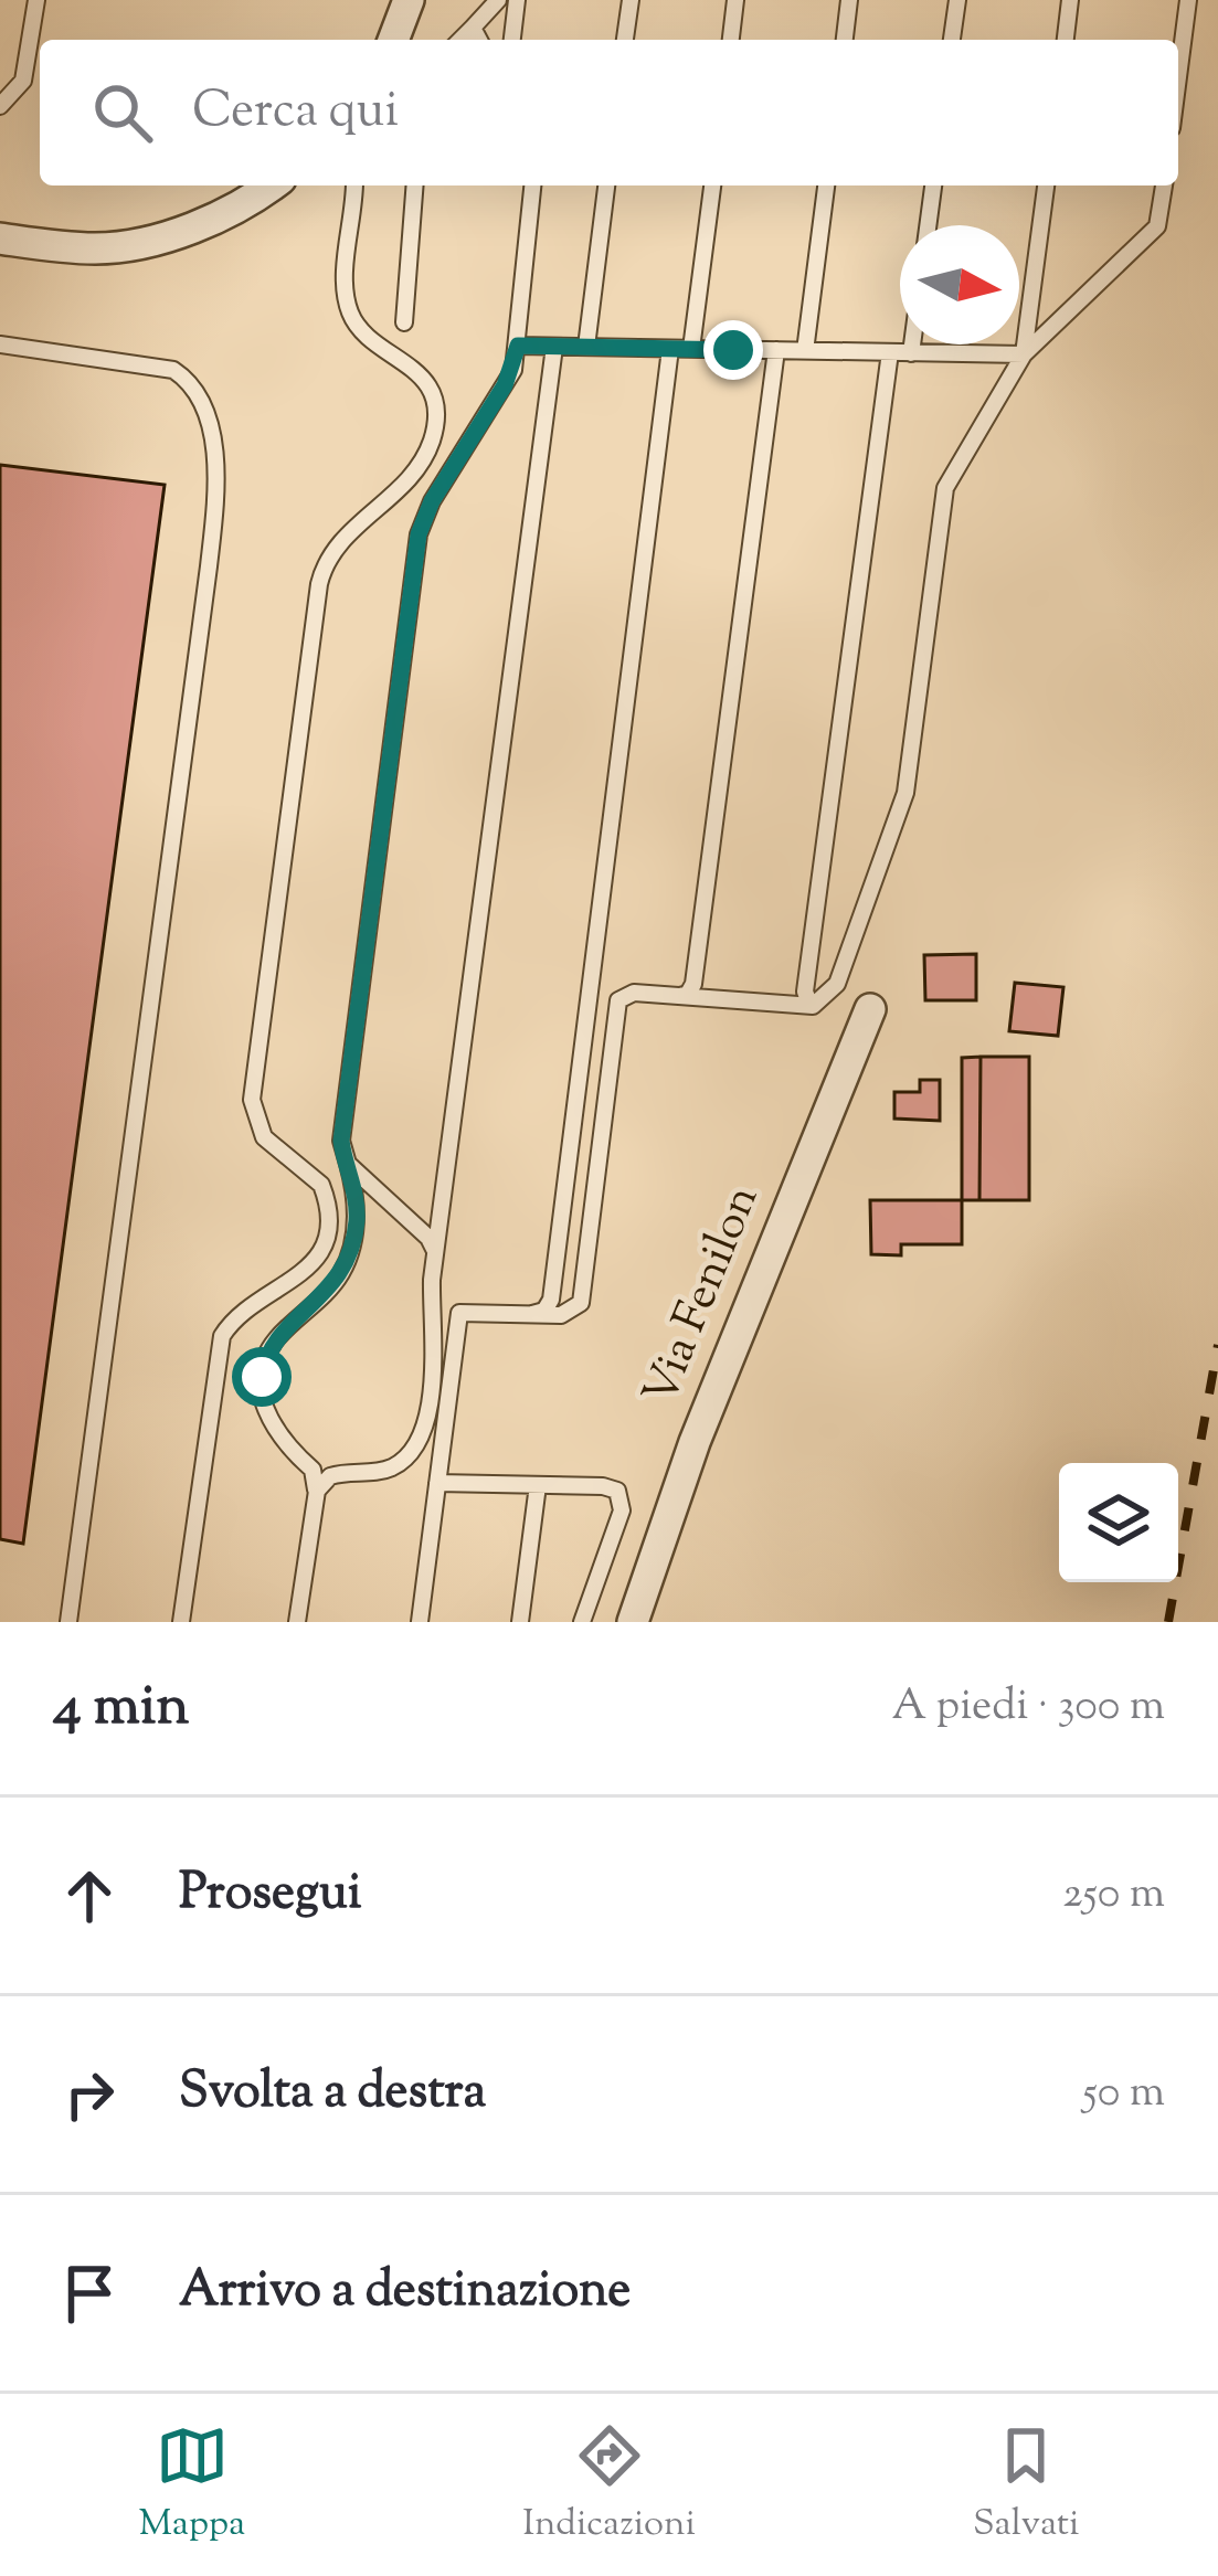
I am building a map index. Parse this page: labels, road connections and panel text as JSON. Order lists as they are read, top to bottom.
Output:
{
  "streets": {
    "street": ["Via Fenilon"]
  },
  "north": "right",
  "page": {
    "search": "Cerca qui",
    "heading": ["4 min", "A piedi · 300 m"],
    "list": [
      ["Prosegui", "250 m"],
      ["Svolta a destra", "50 m"],
      "Arrivo a destinazione"
    ],
    "nav": ["Mappa", "Indicazioni", "Salvati"]
  }
}
